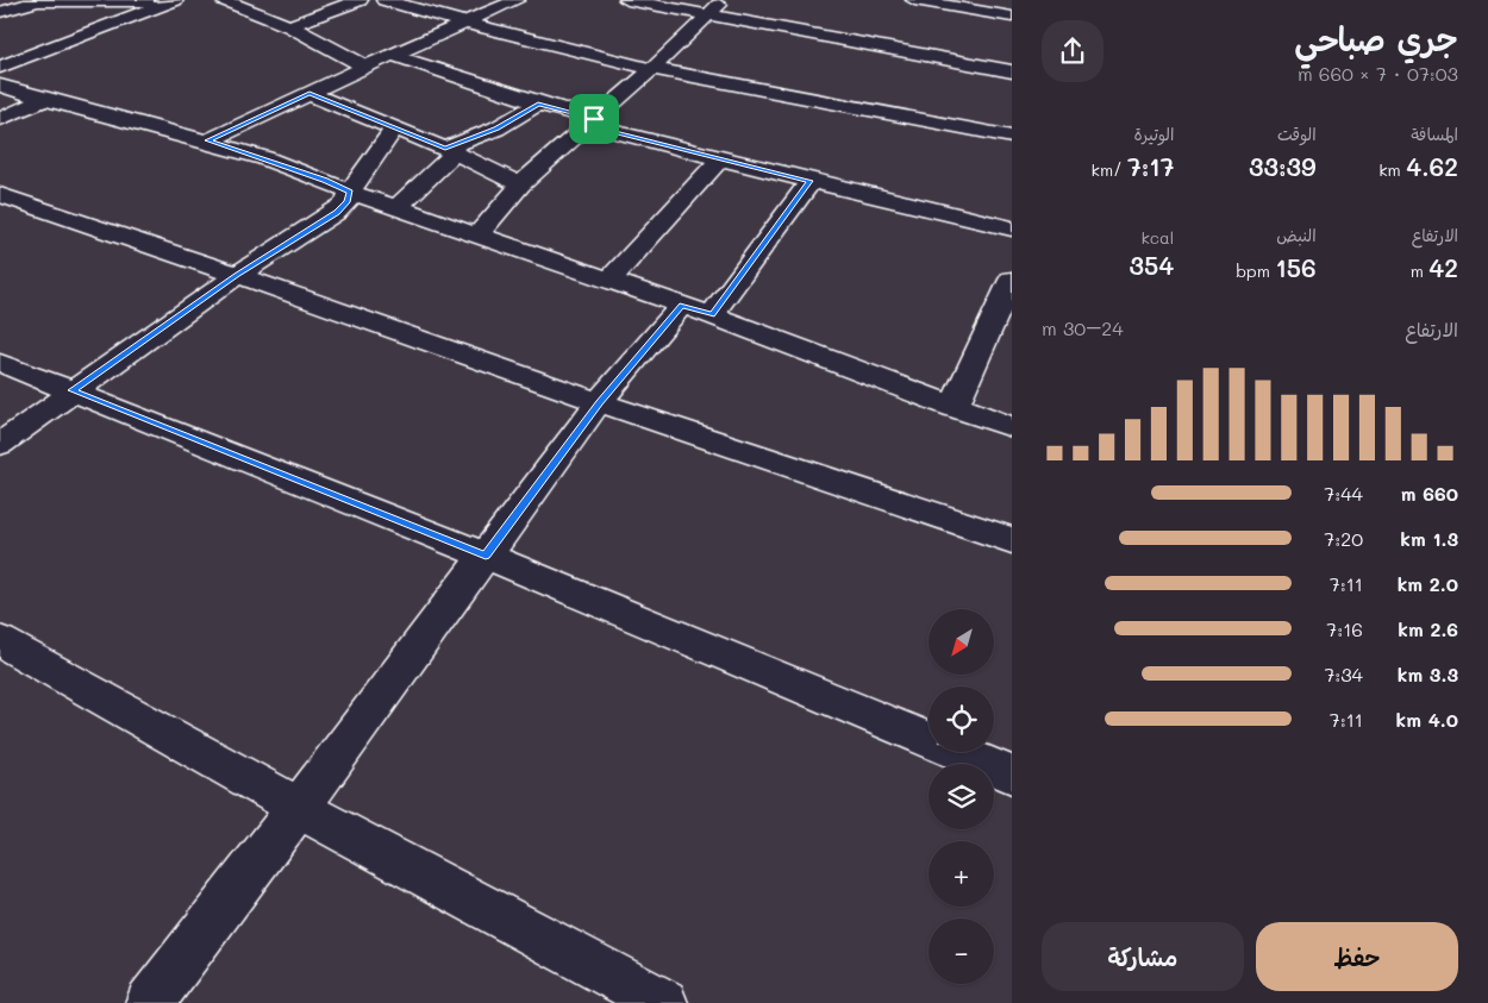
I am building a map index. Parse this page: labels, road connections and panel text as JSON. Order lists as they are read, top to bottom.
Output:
{
  "north": "bottom left",
  "page": {
    "heading": ["جري صباحي", "07:03 · 7 × 660 m"],
    "stats": [
      ["المسافة", "4.62 km"],
      ["الوقت", "33:39"],
      ["الوتيرة", "7:17 /km"],
      ["الارتفاع", "42 m"],
      ["النبض", "156 bpm"],
      ["kcal", "354"]
    ],
    "chart": ["الارتفاع", "24–30 m"],
    "list": [
      {
        "name": "660 m",
        "note": "7:44"
      },
      {
        "name": "1.3 km",
        "note": "7:20"
      },
      {
        "name": "2.0 km",
        "note": "7:11"
      },
      {
        "name": "2.6 km",
        "note": "7:16"
      },
      {
        "name": "3.3 km",
        "note": "7:34"
      },
      {
        "name": "4.0 km",
        "note": "7:11"
      }
    ],
    "map_buttons": ["+", "−"],
    "buttons": ["حفظ", "مشاركة"]
  }
}
